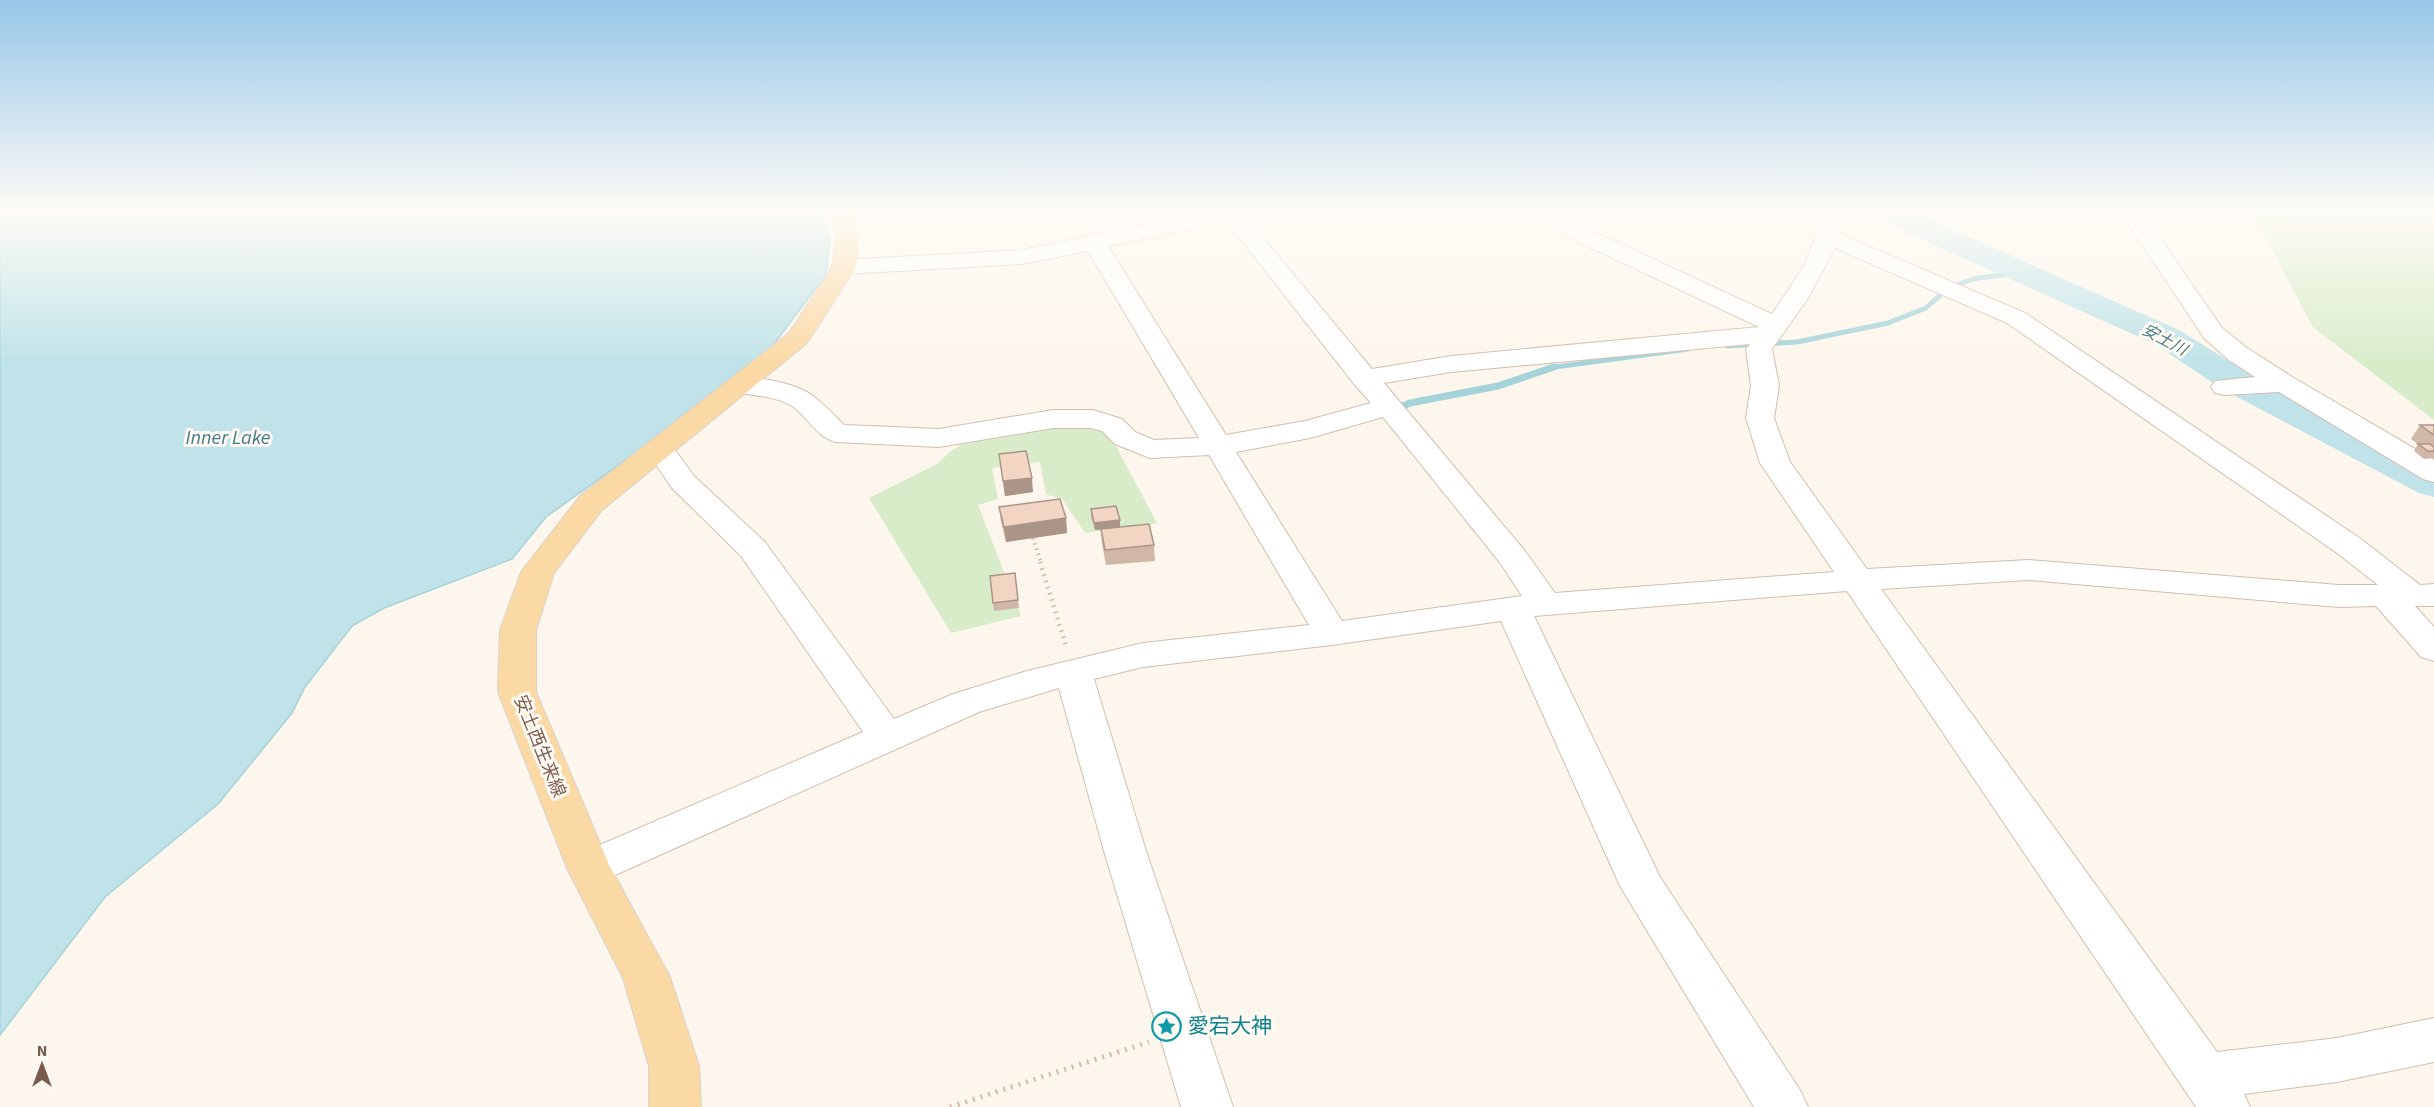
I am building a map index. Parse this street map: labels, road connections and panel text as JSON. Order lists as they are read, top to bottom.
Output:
{
  "streets": {
    "main road": ["安土西生来線"]
  },
  "water": ["安土川", "Inner Lake"],
  "places": {
    "place": ["愛宕大神"]
  },
  "north": "top"
}
